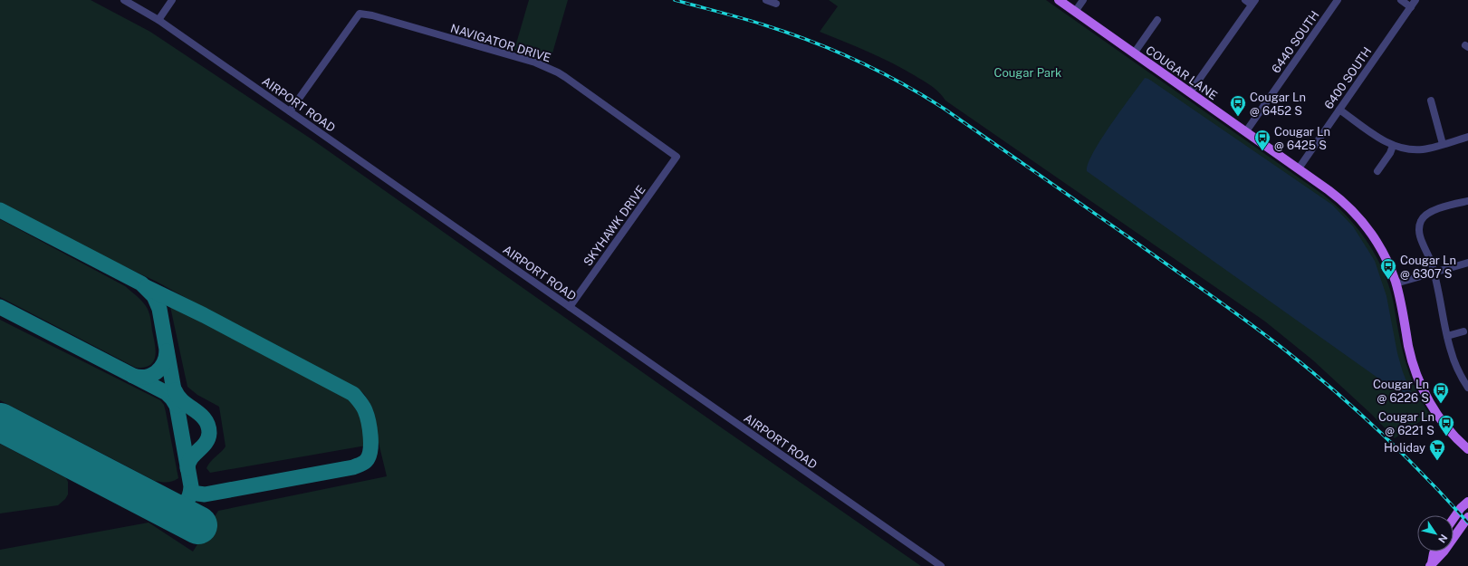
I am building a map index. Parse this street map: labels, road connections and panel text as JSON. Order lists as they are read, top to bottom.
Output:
{
  "streets": {
    "main road": ["COUGAR LANE"],
    "street": [
      "6440 SOUTH",
      "NAVIGATOR DRIVE",
      "6400 SOUTH",
      "AIRPORT ROAD",
      "SKYHAWK DRIVE"
    ]
  },
  "crossings": [
    ["6440 SOUTH", "COUGAR LANE"],
    ["NAVIGATOR DRIVE", "AIRPORT ROAD"],
    ["NAVIGATOR DRIVE", "SKYHAWK DRIVE"],
    ["COUGAR LANE", "6400 SOUTH"],
    ["AIRPORT ROAD", "SKYHAWK DRIVE"]
  ],
  "parks": ["Cougar Park"],
  "places": {
    "bus stop": [
      "Cougar Ln @ 6452 S",
      "Cougar Ln @ 6425 S",
      "Cougar Ln @ 6307 S",
      "Cougar Ln @ 6226 S",
      "Cougar Ln @ 6221 S"
    ],
    "supermarket": ["Holiday"]
  },
  "north": "bottom right"
}
